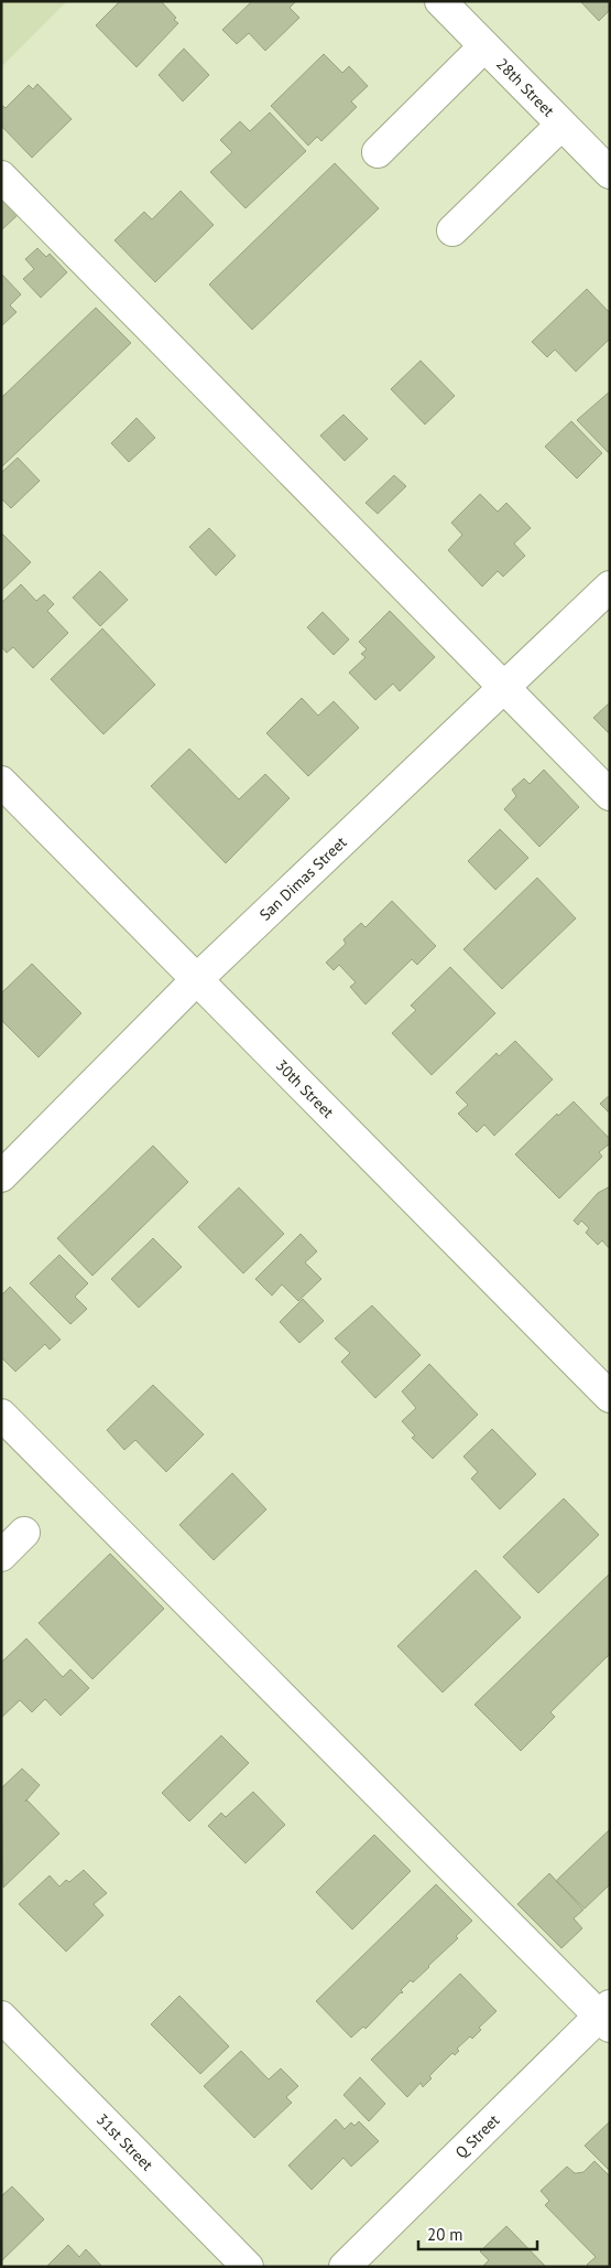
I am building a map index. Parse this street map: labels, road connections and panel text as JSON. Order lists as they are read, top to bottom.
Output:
{
  "streets": {
    "street": [
      "28th Street",
      "San Dimas Street",
      "30th Street",
      "Q Street",
      "31st Street"
    ]
  },
  "crossings": [
    ["San Dimas Street", "30th Street"]
  ],
  "scale_bar": "20 m"
}
